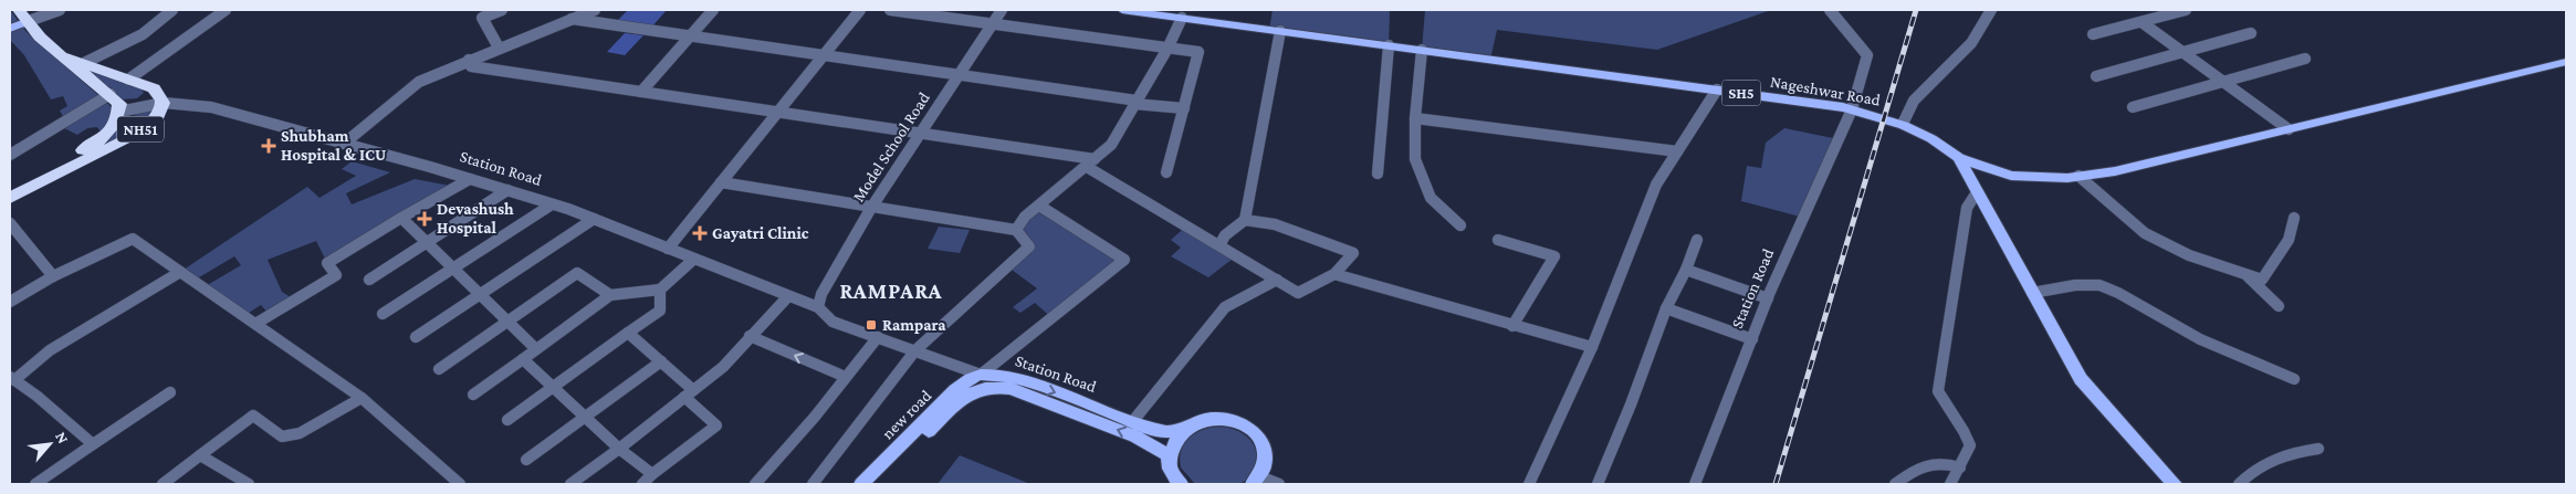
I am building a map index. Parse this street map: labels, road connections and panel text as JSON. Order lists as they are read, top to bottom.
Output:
{
  "streets": {
    "highway": ["NH51"],
    "main road": [
      "Nageshwar Road",
      "SH5",
      "Station Road",
      "new road"
    ],
    "street": ["Model School Road"]
  },
  "crossings": [
    ["Nageshwar Road", "Station Road"],
    ["NH51", "Station Road"],
    ["Model School Road", "Station Road"],
    ["Station Road", "new road"]
  ],
  "districts": ["RAMPARA"],
  "places": {
    "health": ["Shubham Hospital & ICU", "Devashush Hospital", "Gayatri Clinic"],
    "transit": ["Rampara"]
  },
  "north": "top right"
}
